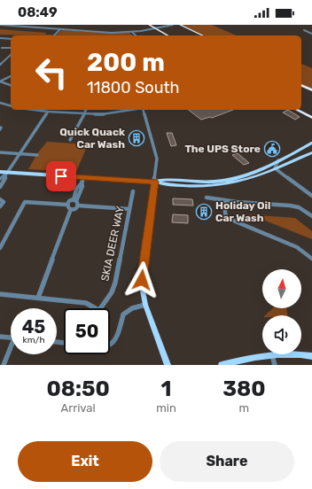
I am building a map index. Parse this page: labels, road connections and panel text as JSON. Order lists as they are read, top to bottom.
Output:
{
  "streets": {
    "street": ["SKIA DEER WAY"]
  },
  "places": {
    "building": ["Quick Quack Car Wash", "Holiday Oil Car Wash"],
    "public building": ["The UPS Store"]
  },
  "north": "top",
  "page": {
    "status": "08:49",
    "turn": ["200 m", "11800 South"],
    "speed": "45 km/h",
    "limit": "50",
    "eta": [
      "08:50",
      "Arrival",
      "1",
      "min",
      "380",
      "m"
    ],
    "buttons": ["Exit", "Share"]
  }
}
